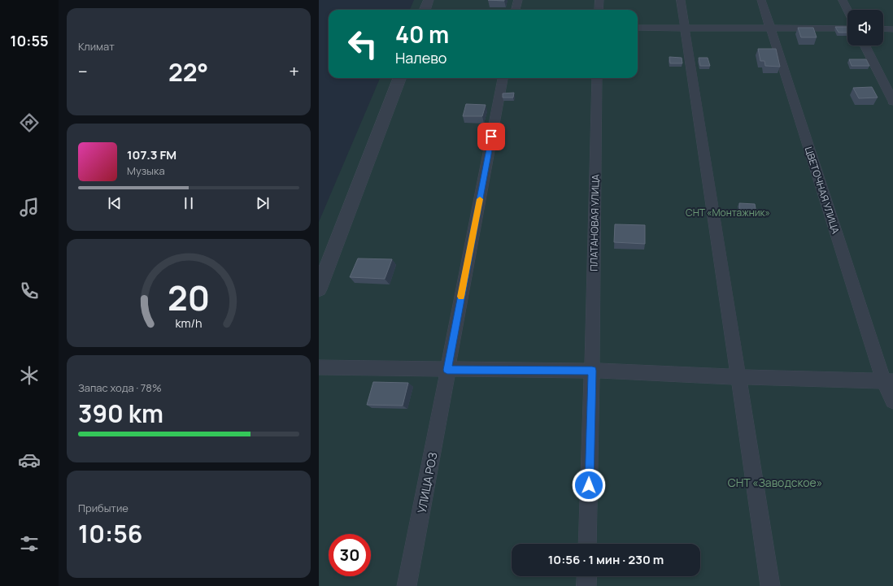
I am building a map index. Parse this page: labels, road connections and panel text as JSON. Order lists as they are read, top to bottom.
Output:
{
  "streets": {
    "street": ["ЦВЕТОЧНАЯ УЛИЦА", "ПЛАТАНОВАЯ УЛИЦА", "УЛИЦА РОЗ"]
  },
  "parks": ["СНТ «Монтажник»", "СНТ «Заводское»"],
  "page": {
    "tabs": "10:55",
    "tile": [
      "Климат",
      ["Запас хода · 78%", "390 km"],
      ["Прибытие", "10:56"]
    ],
    "turn": ["40 m", "Налево"],
    "heat": ["−", "22°", "+"],
    "song": ["107.3 FM", "Музыка"],
    "limit": "30",
    "trip": "10:56 · 1 мин · 230 m",
    "gauge": ["20", "km/h"]
  }
}
